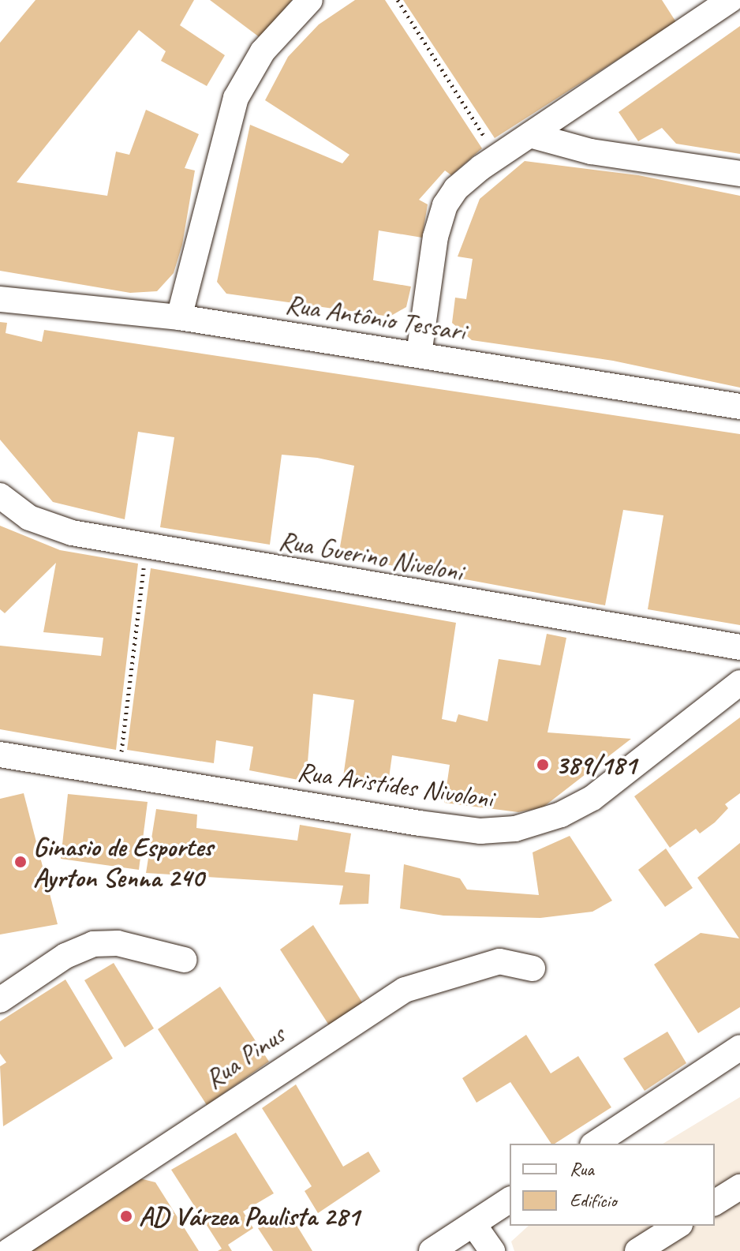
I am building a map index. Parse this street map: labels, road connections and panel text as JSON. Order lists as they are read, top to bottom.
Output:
{
  "streets": {
    "street": [
      "Rua Antônio Tessari",
      "Rua Guerino Niveloni",
      "Rua Aristídes Nivoloni",
      "Rua Pinus"
    ]
  },
  "places": ["389/181", "Ginasio de Esportes Ayrton Senna 240", "AD Várzea Paulista 281"],
  "legend": ["Rua", "Edifício"]
}
